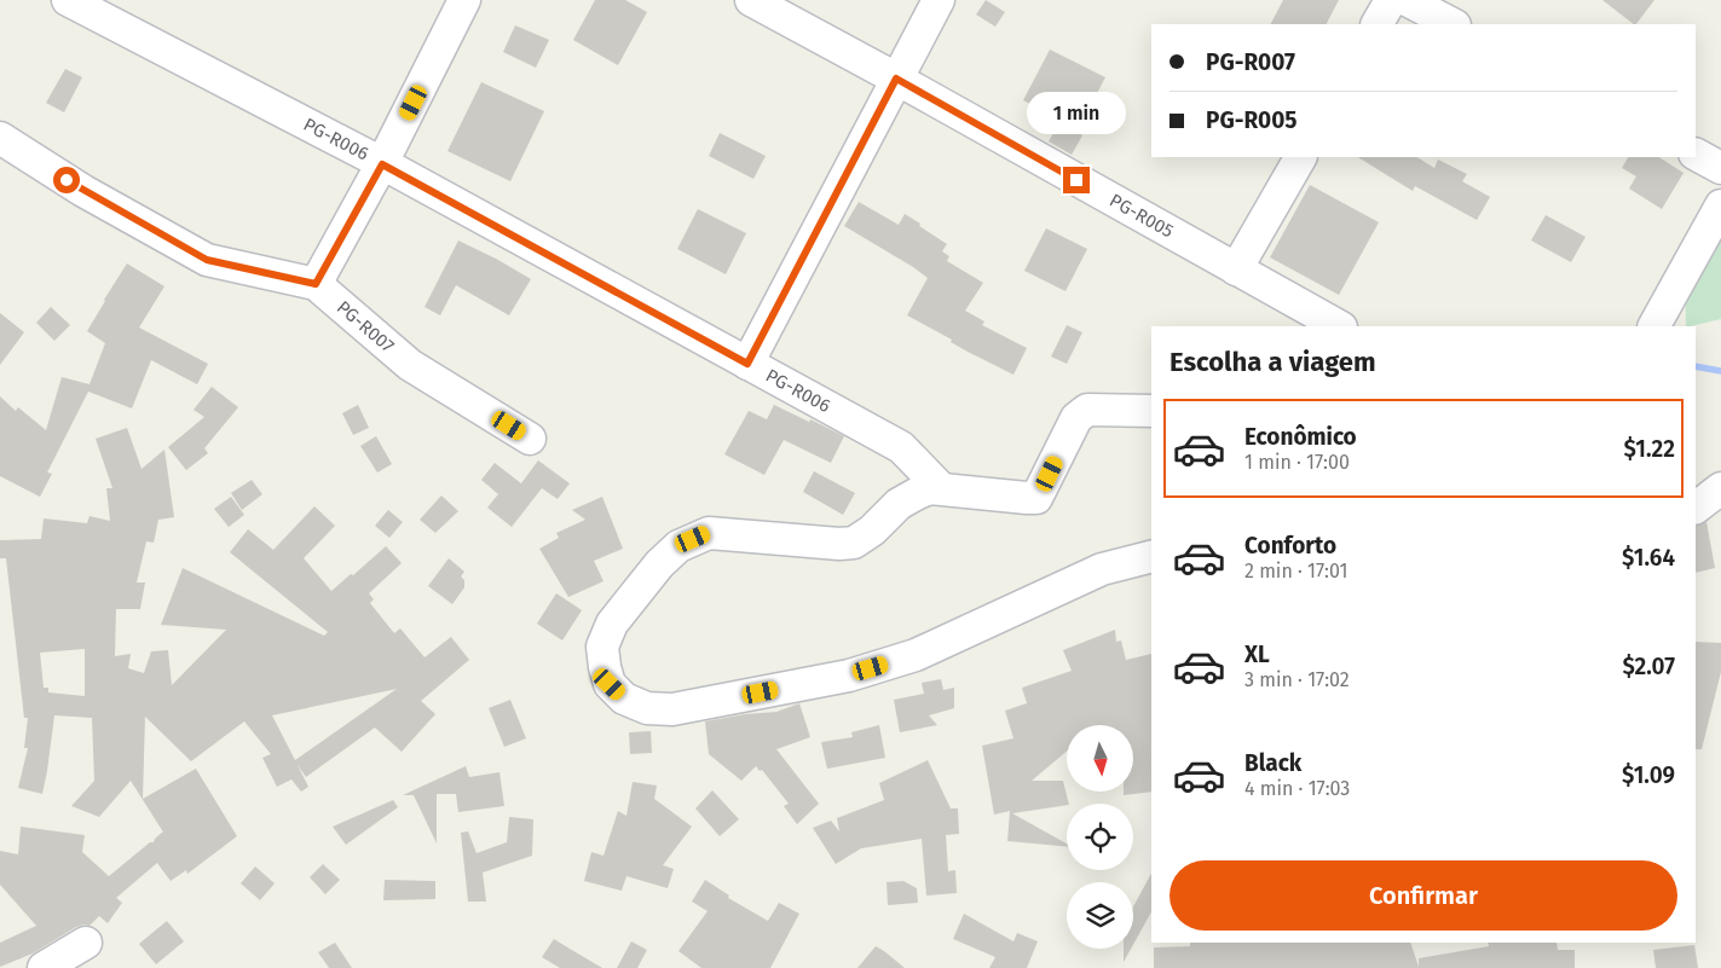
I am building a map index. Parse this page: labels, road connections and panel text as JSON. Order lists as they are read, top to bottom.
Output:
{
  "streets": {
    "street": ["PG-R006", "PG-R005", "PG-R007"]
  },
  "north": "bottom",
  "page": {
    "banner": ["PG-R007", "PG-R005"],
    "bubble": "1 min",
    "heading": "Escolha a viagem",
    "list": [
      {
        "name": "Econômico",
        "note": "1 min · 17:00",
        "value": "$1.22"
      },
      {
        "name": "Conforto",
        "note": "2 min · 17:01",
        "value": "$1.64"
      },
      {
        "name": "XL",
        "note": "3 min · 17:02",
        "value": "$2.07"
      },
      {
        "name": "Black",
        "note": "4 min · 17:03",
        "value": "$1.09"
      }
    ],
    "buttons": "Confirmar"
  }
}
